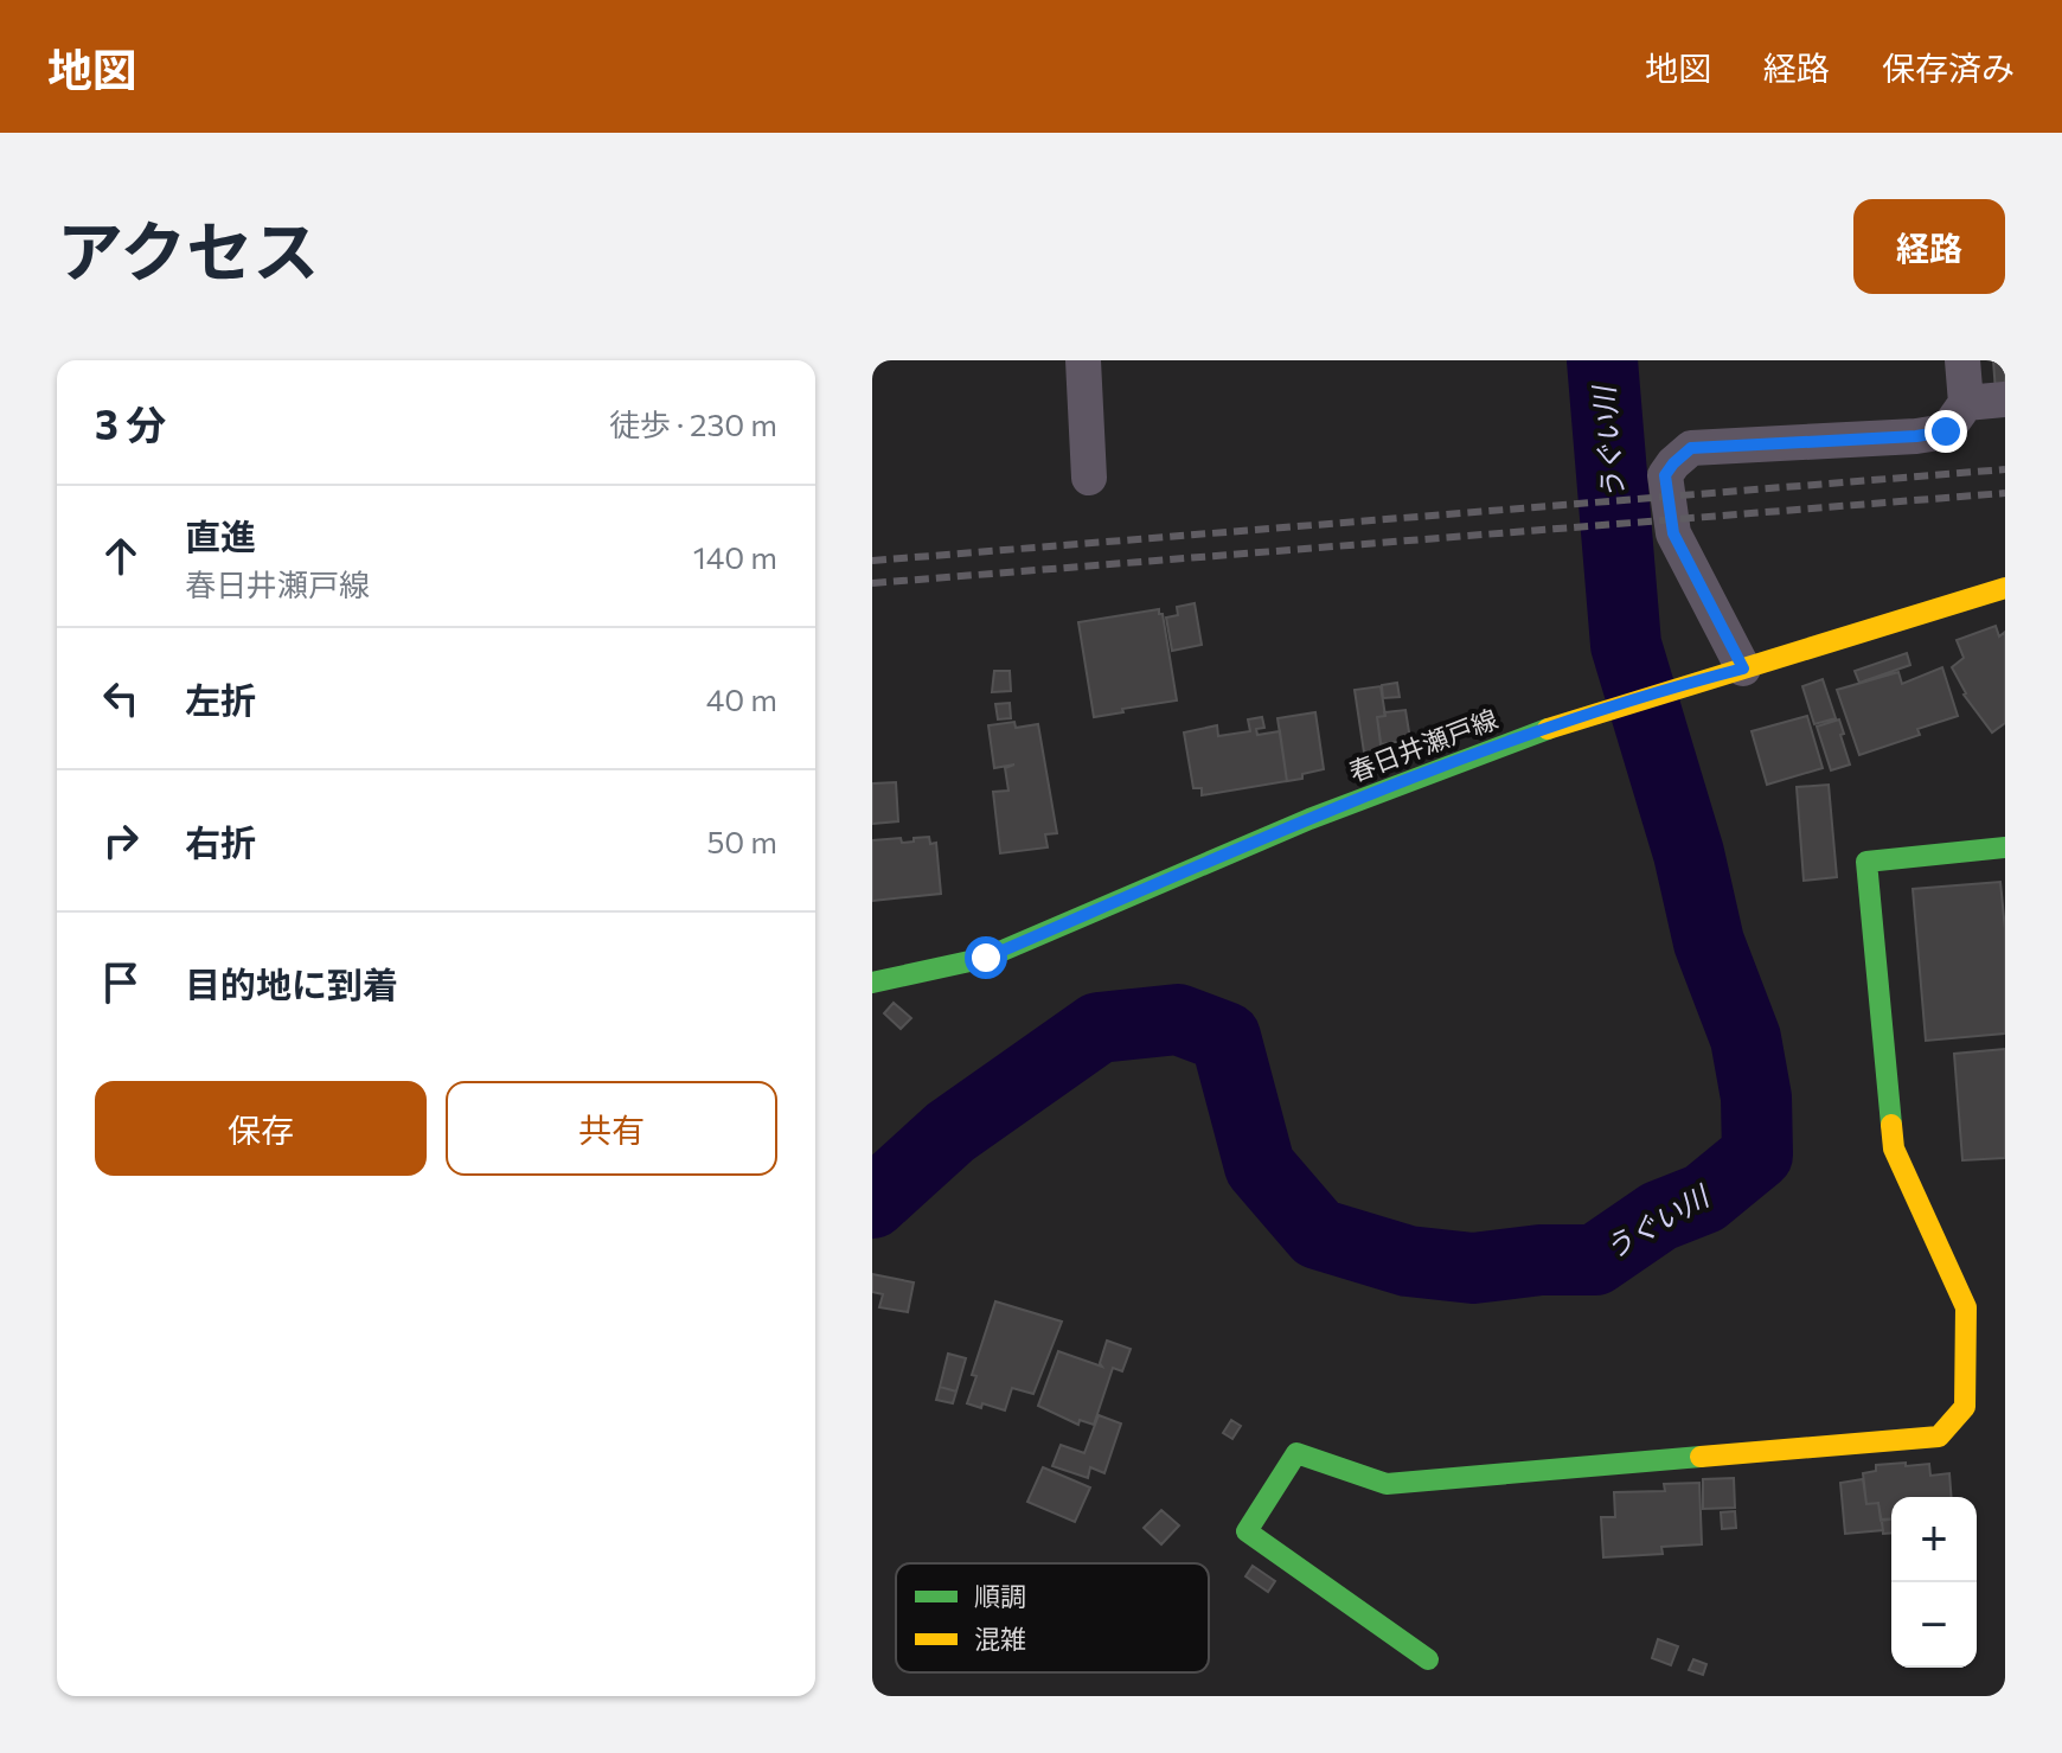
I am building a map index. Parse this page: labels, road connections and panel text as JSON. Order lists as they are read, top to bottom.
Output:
{
  "streets": {
    "street": ["春日井瀬戸線"]
  },
  "water": ["うぐい川"],
  "legend": ["順調", "混雑"],
  "page": {
    "header": "地図",
    "nav": ["地図", "経路", "保存済み"],
    "title": "アクセス",
    "buttons": [
      "経路",
      ["保存", "共有"]
    ],
    "heading": ["3 分", "徒歩 · 230 m"],
    "list": [
      ["直進", "春日井瀬戸線", "140 m"],
      ["左折", "40 m"],
      ["右折", "50 m"],
      "目的地に到着"
    ],
    "map_buttons": ["+", "−"]
  }
}
